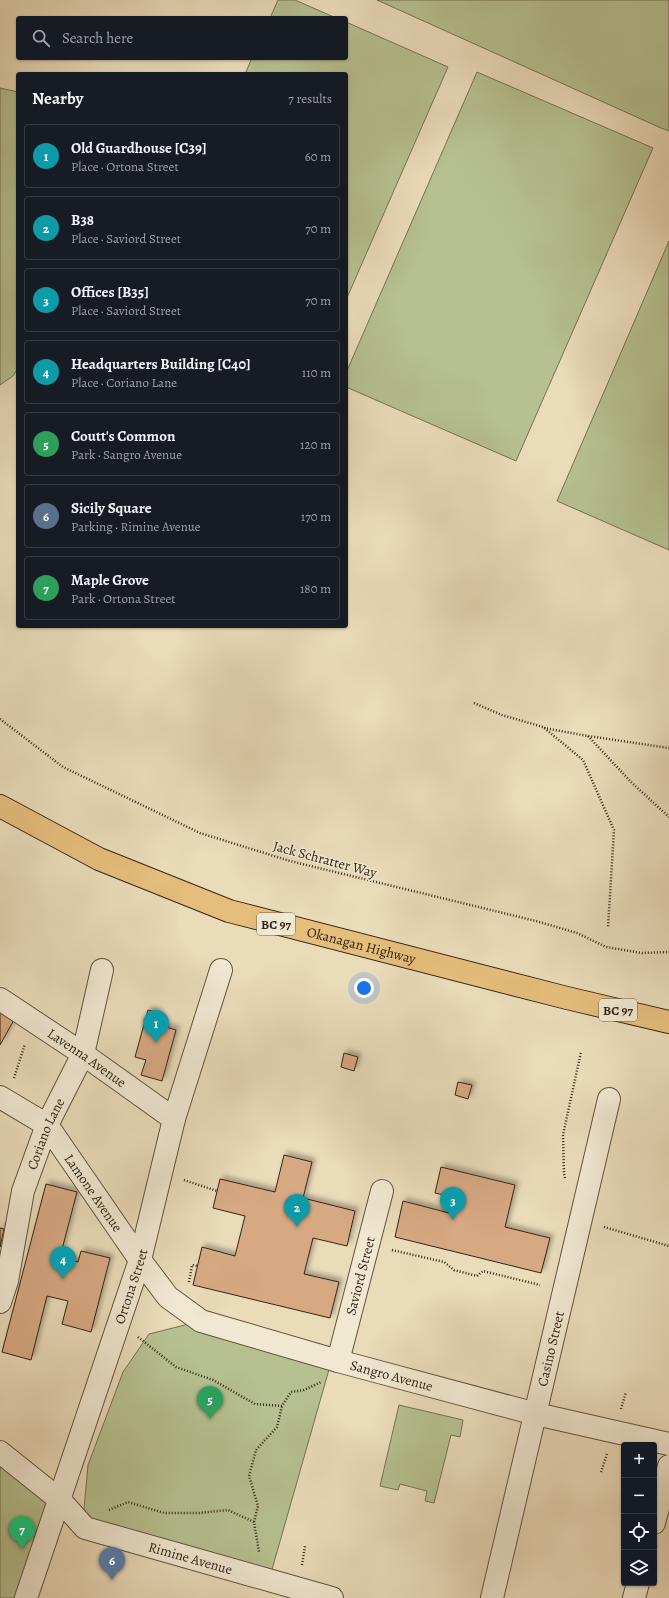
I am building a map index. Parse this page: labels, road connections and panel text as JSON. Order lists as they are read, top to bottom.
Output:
{
  "streets": {
    "highway": ["BC 97", "Okanagan Highway"],
    "street": [
      "Lavenna Avenue",
      "Coriano Lane",
      "Lamone Avenue",
      "Saviord Street",
      "Ortona Street",
      "Casino Street",
      "Sangro Avenue",
      "Rimine Avenue"
    ],
    "path": ["Jack Schratter Way"]
  },
  "crossings": [
    ["Lavenna Avenue", "Coriano Lane"],
    ["Lavenna Avenue", "Ortona Street"],
    ["Coriano Lane", "Lamone Avenue"],
    ["Lamone Avenue", "Ortona Street"],
    ["Lamone Avenue", "Sangro Avenue"],
    ["Saviord Street", "Sangro Avenue"],
    ["Ortona Street", "Sangro Avenue"],
    ["Casino Street", "Sangro Avenue"]
  ],
  "page": {
    "search": "Search here",
    "heading": ["Nearby", "7 results"],
    "list": [
      {
        "mark": "1",
        "name": "Old Guardhouse [C39]",
        "note": "Place · Ortona Street",
        "value": "60 m"
      },
      {
        "mark": "2",
        "name": "B38",
        "note": "Place · Saviord Street",
        "value": "70 m"
      },
      {
        "mark": "3",
        "name": "Offices [B35]",
        "note": "Place · Saviord Street",
        "value": "70 m"
      },
      {
        "mark": "4",
        "name": "Headquarters Building [C40]",
        "note": "Place · Coriano Lane",
        "value": "110 m"
      },
      {
        "mark": "5",
        "name": "Coutt's Common",
        "note": "Park · Sangro Avenue",
        "value": "120 m"
      },
      {
        "mark": "6",
        "name": "Sicily Square",
        "note": "Parking · Rimine Avenue",
        "value": "170 m"
      },
      {
        "mark": "7",
        "name": "Maple Grove",
        "note": "Park · Ortona Street",
        "value": "180 m"
      }
    ],
    "pins": [
      "1",
      "3",
      "2",
      "4",
      "5",
      "7",
      "6"
    ],
    "map_buttons": ["+", "−"]
  }
}
